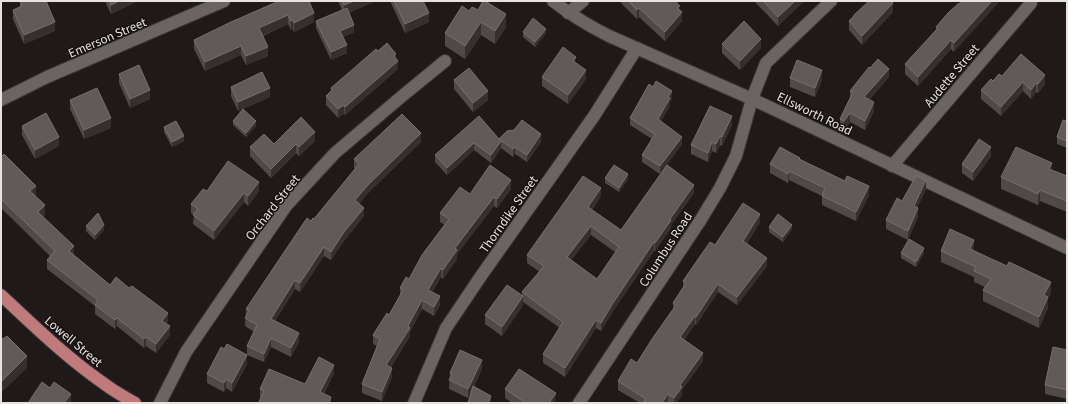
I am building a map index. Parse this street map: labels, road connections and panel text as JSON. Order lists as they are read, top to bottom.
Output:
{
  "streets": {
    "main road": ["Lowell Street"],
    "street": [
      "Emerson Street",
      "Audette Street",
      "Ellsworth Road",
      "Orchard Street",
      "Thorndike Street",
      "Columbus Road"
    ]
  },
  "crossings": [
    ["Audette Street", "Ellsworth Road"],
    ["Ellsworth Road", "Thorndike Street"],
    ["Ellsworth Road", "Columbus Road"]
  ]
}
